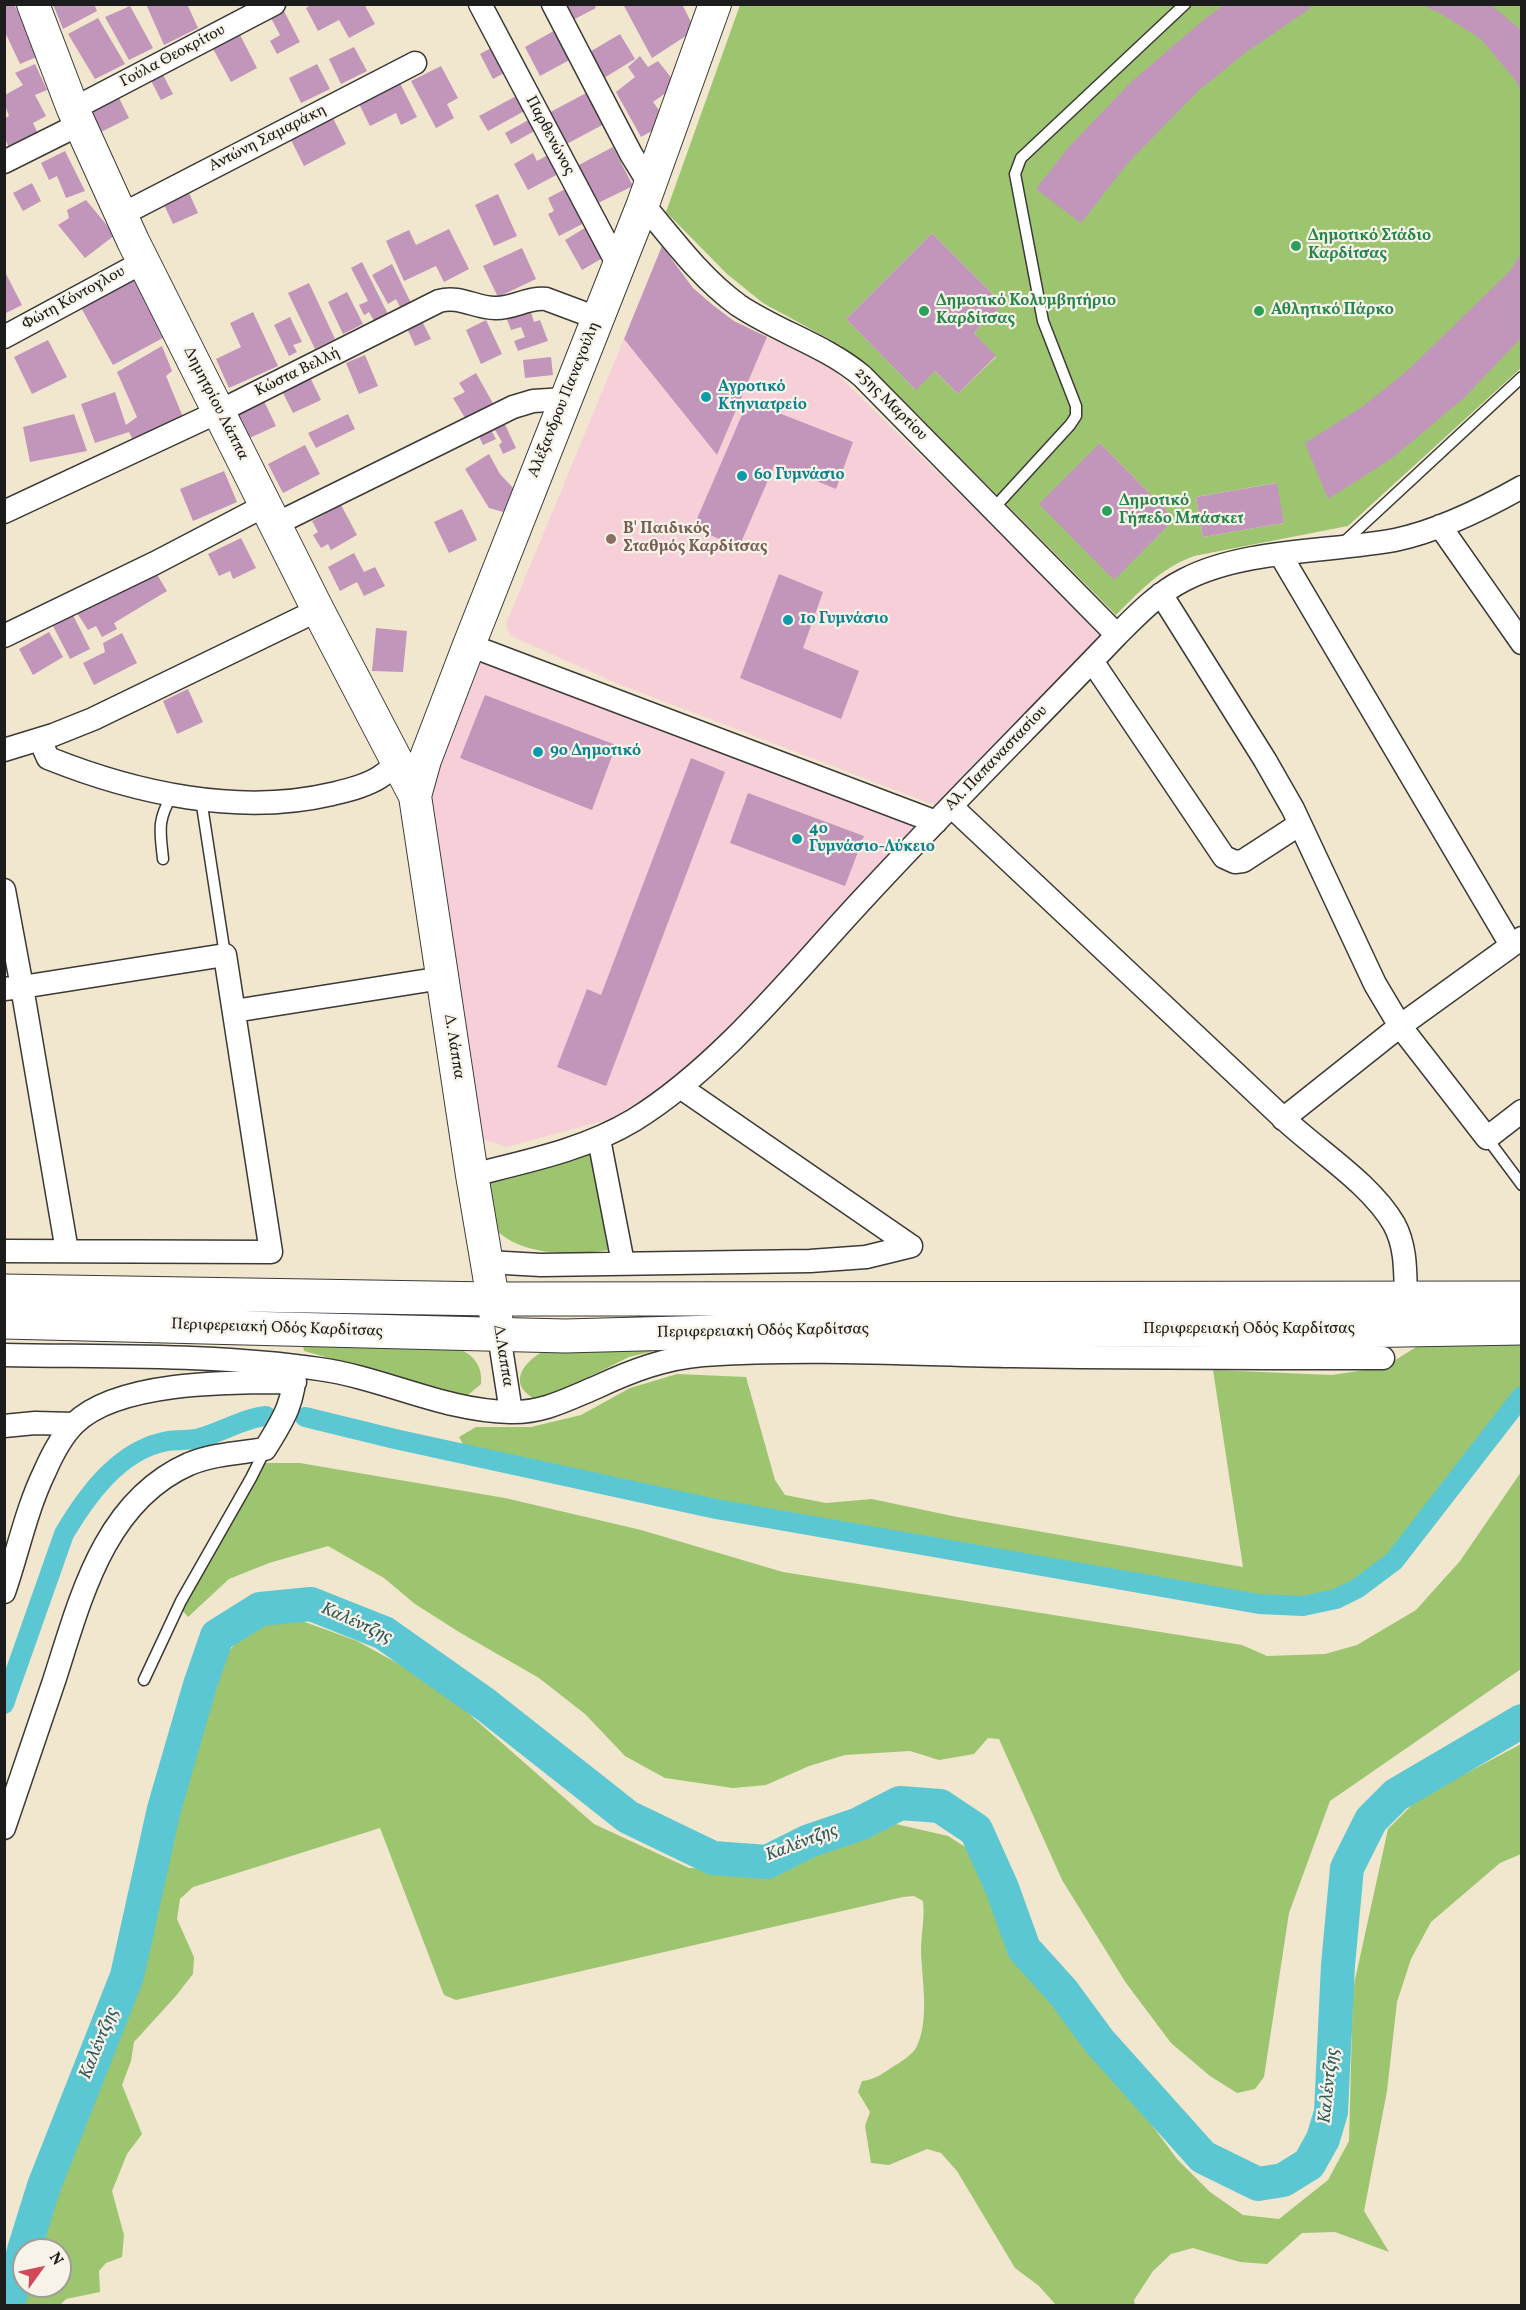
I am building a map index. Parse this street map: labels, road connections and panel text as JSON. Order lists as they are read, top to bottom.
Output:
{
  "streets": {
    "main road": ["Περιφερειακή Οδός Καρδίτσας"],
    "street": [
      "Γούλα Θεοκρίτου",
      "Παρθενώνος",
      "Αντώνη Σαμαράκη",
      "Φώτη Κόντογλου",
      "Κώστα Βελλή",
      "Αλέξανδρου Παναγούλη",
      "Δημητρίου Λάππα",
      "25ης Μαρτίου",
      "Αλ. Παπαναστασίου",
      "Δ. Λάππα",
      "Δ.Λαππα"
    ]
  },
  "crossings": [
    ["Γούλα Θεοκρίτου", "Δημητρίου Λάππα"],
    ["Παρθενώνος", "Αλέξανδρου Παναγούλη"],
    ["Αντώνη Σαμαράκη", "Δημητρίου Λάππα"],
    ["Φώτη Κόντογλου", "Δημητρίου Λάππα"],
    ["Κώστα Βελλή", "Αλέξανδρου Παναγούλη"],
    ["Κώστα Βελλή", "Δημητρίου Λάππα"],
    ["Αλέξανδρου Παναγούλη", "Δημητρίου Λάππα"],
    ["Αλέξανδρου Παναγούλη", "25ης Μαρτίου"],
    ["Αλέξανδρου Παναγούλη", "Δ. Λάππα"],
    ["Δημητρίου Λάππα", "Δ. Λάππα"],
    ["25ης Μαρτίου", "Αλ. Παπαναστασίου"],
    ["Αλ. Παπαναστασίου", "Δ. Λάππα"],
    ["Δ. Λάππα", "Περιφερειακή Οδός Καρδίτσας"],
    ["Δ. Λάππα", "Δ.Λαππα"],
    ["Περιφερειακή Οδός Καρδίτσας", "Δ.Λαππα"]
  ],
  "water": ["Καλέντζης"],
  "places": [
    "Δημοτικό Στάδιο Καρδίτσας",
    "Δημοτικό Κολυμβητήριο Καρδίτσας",
    "Αθλητικό Πάρκο",
    "Αγροτικό Κτηνιατρείο",
    "6ο Γυμνάσιο",
    "Δημοτικό Γήπεδο Μπάσκετ",
    "Β' Παιδικός Σταθμός Καρδίτσας",
    "1ο Γυμνάσιο",
    "9ο Δημοτικό",
    "4ο Γυμνάσιο-Λύκειο"
  ],
  "north": "top right"
}
